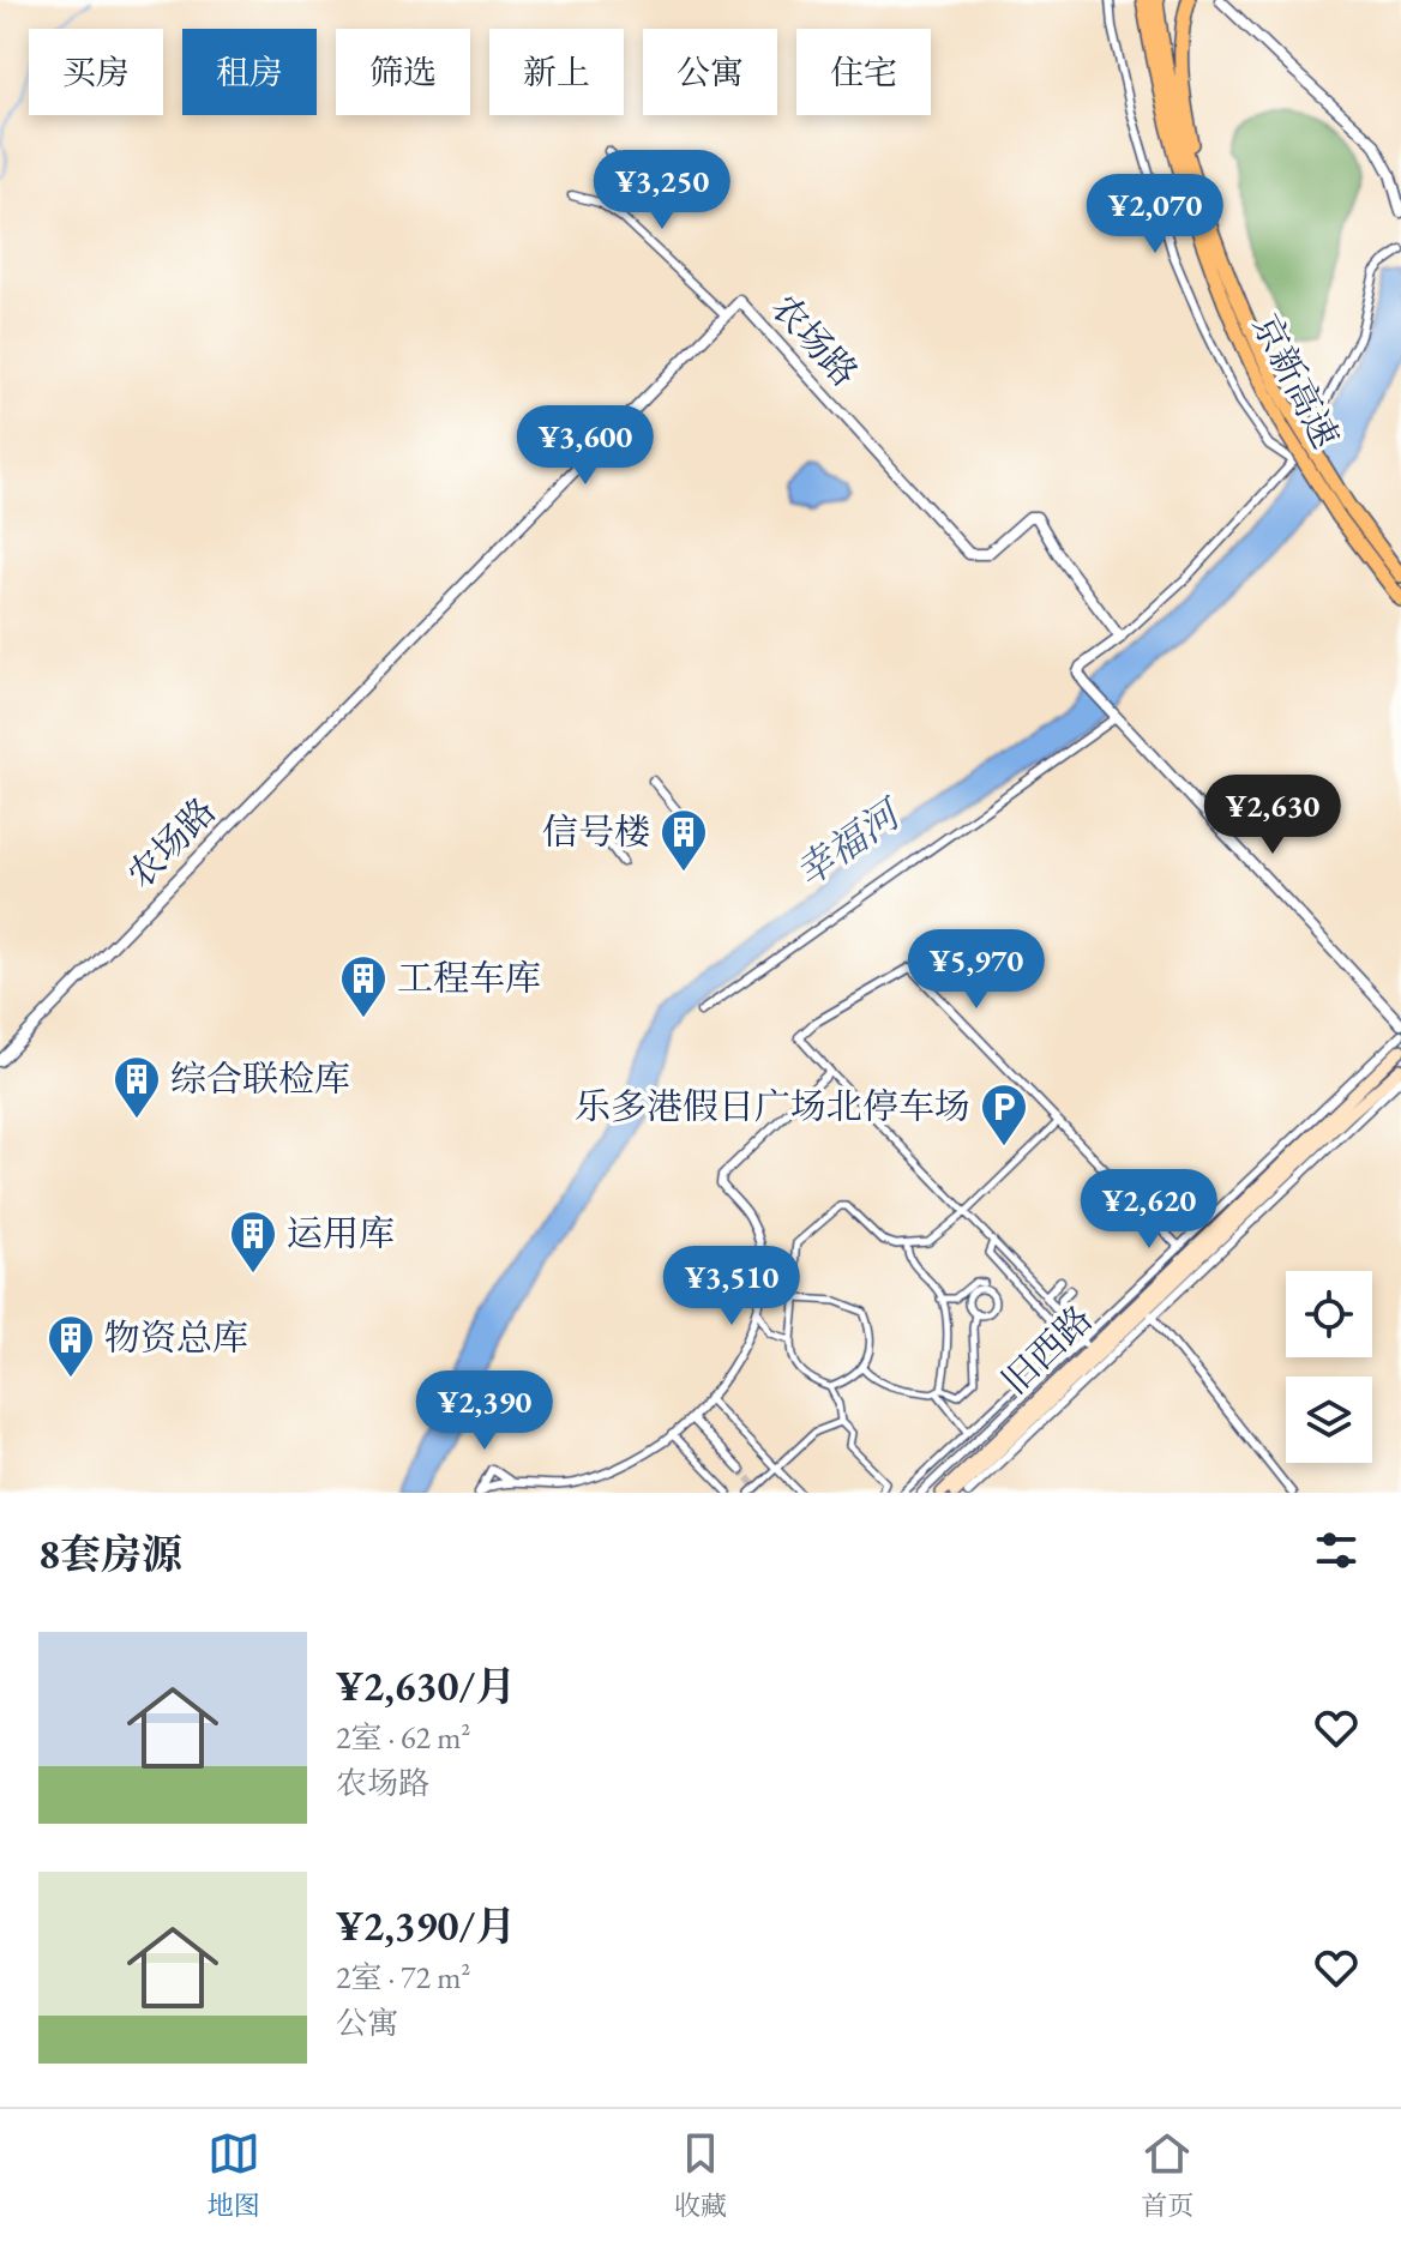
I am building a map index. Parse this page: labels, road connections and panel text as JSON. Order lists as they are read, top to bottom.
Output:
{
  "streets": {
    "highway": ["京新高速"],
    "main road": ["旧西路"],
    "street": ["农场路"]
  },
  "water": ["幸福河"],
  "places": {
    "building": [
      "信号楼",
      "工程车库",
      "综合联检库",
      "运用库",
      "物资总库"
    ],
    "parking": ["乐多港假日广场北停车场"]
  },
  "page": {
    "chip": [
      "买房",
      "租房",
      "筛选",
      "新上",
      "公寓",
      "住宅"
    ],
    "price": [
      "¥3,250",
      "¥2,070",
      "¥3,600",
      "¥2,630",
      "¥5,970",
      "¥2,620",
      "¥3,510",
      "¥2,390"
    ],
    "heading": "8套房源",
    "list": [
      {
        "name": "¥2,630/月",
        "note": "2室 · 62 m² · 农场路"
      },
      {
        "name": "¥2,390/月",
        "note": "2室 · 72 m² · 公寓"
      }
    ],
    "tabs": ["地图", "收藏", "首页"]
  }
}
